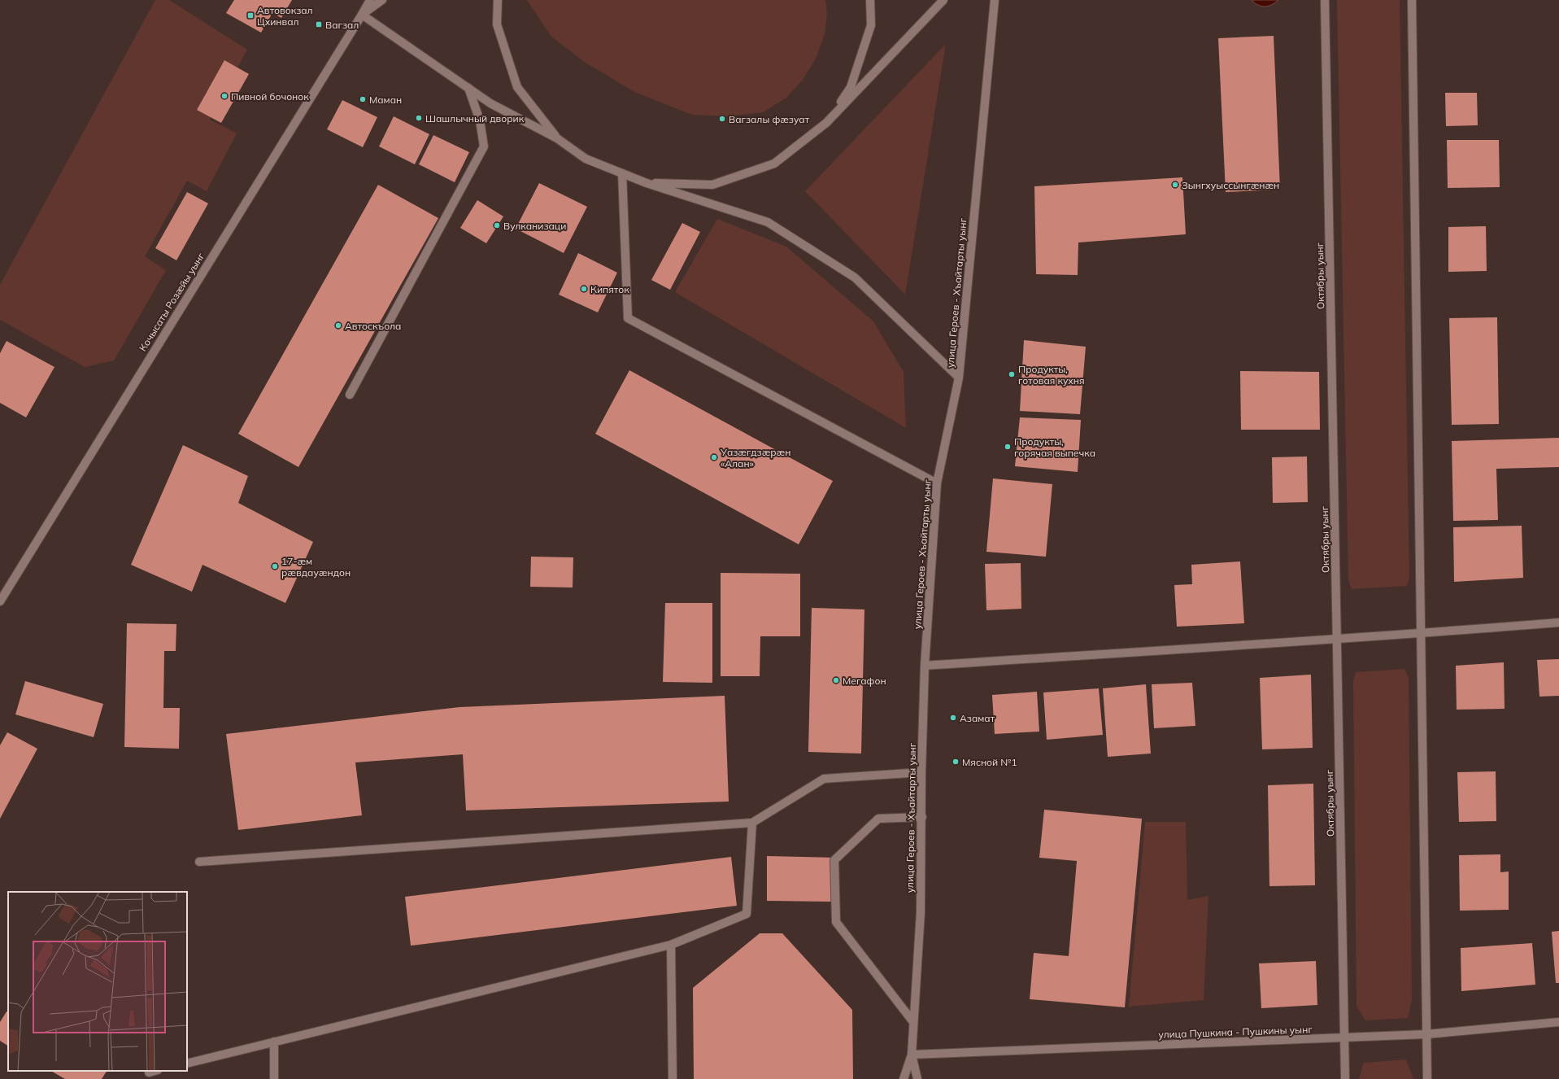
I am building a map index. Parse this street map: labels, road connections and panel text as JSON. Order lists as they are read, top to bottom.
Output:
{
  "streets": {
    "street": [
      "Октябры уынг",
      "улица Героев - Хъайтарты уынг",
      "Кочысаты Розæйы уынг",
      "улица Пушкина - Пушкины уынг"
    ]
  },
  "crossings": [
    ["Октябры уынг", "улица Пушкина - Пушкины уынг"],
    ["улица Героев - Хъайтарты уынг", "улица Пушкина - Пушкины уынг"]
  ],
  "places": {
    "transit": ["Автовокзал Цхинвал", "Вагзал"],
    "other": [
      "Пивной бочонок",
      "Маман",
      "Шашлычный дворик",
      "Вагзалы фæзуат",
      "Зынгхуыссынгæнæн",
      "Вулканизаци",
      "Кипяток",
      "Автоскъола",
      "Продукты, готовая кухня",
      "Продукты, горячая выпечка",
      "Уазæгдзæрæн «Алан»",
      "17-æм рӕвдауӕндон",
      "Мегафон",
      "Азамат",
      "Мясной №1"
    ]
  }
}
